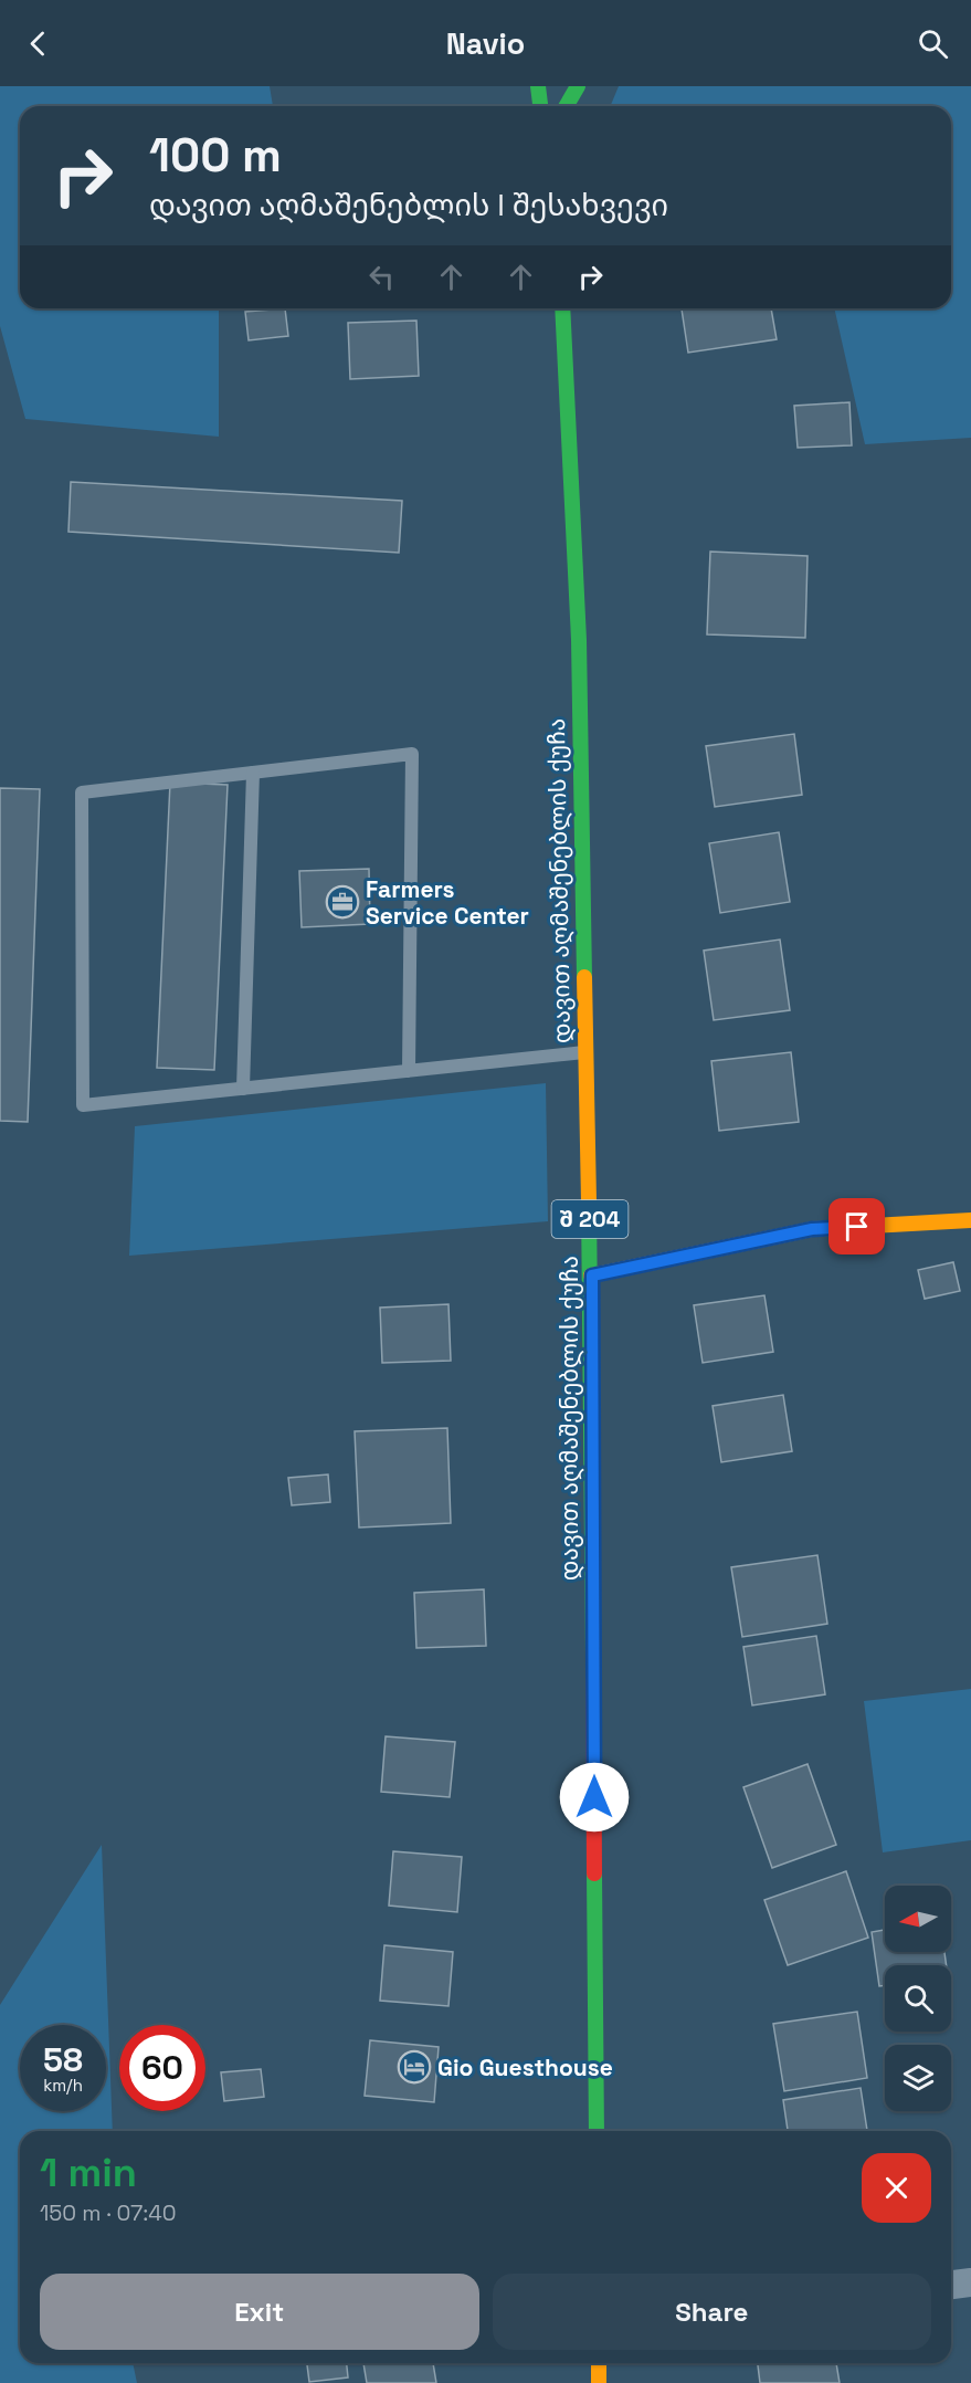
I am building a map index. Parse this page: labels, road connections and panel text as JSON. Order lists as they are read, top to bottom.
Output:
{
  "streets": {
    "main road": ["დავით აღმაშენებლის ქუჩა", "შ 204"]
  },
  "places": {
    "office": ["Farmers Service Center"],
    "hotel": ["Gio Guesthouse"]
  },
  "north": "left",
  "page": {
    "header": "Navio",
    "turn": ["100 m", "დავით აღმაშენებლის I შესახვევი"],
    "speed": "58 km/h",
    "limit": "60",
    "heading": ["1 min", "150 m · 07:40"],
    "buttons": ["Exit", "Share"]
  }
}
